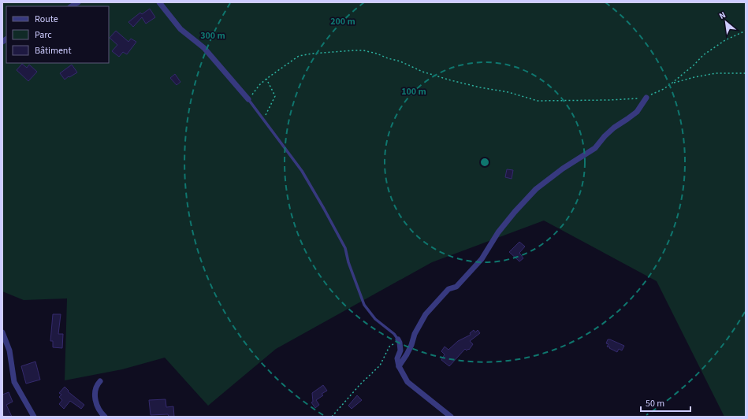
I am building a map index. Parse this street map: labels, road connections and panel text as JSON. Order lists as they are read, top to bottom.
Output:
{
  "legend": ["Route", "Parc", "Bâtiment"],
  "scale_bar": "50 m",
  "north": "top left",
  "rings": ["200 m", "300 m", "100 m"]
}
